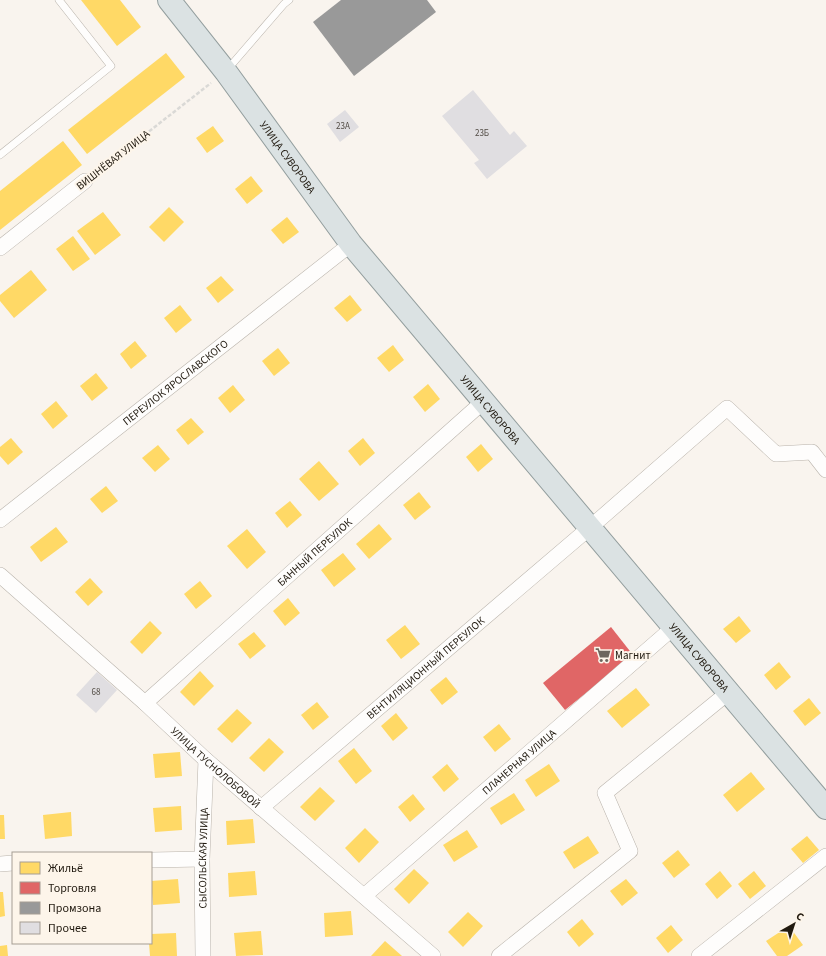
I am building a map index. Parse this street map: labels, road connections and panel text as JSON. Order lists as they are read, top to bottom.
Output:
{
  "streets": {
    "main road": ["УЛИЦА СУВОРОВА"],
    "street": [
      "ВИШНЁВАЯ УЛИЦА",
      "ПЕРЕУЛОК ЯРОСЛАВСКОГО",
      "БАННЫЙ ПЕРЕУЛОК",
      "ВЕНТИЛЯЦИОННЫЙ ПЕРЕУЛОК",
      "ПЛАНЕРНАЯ УЛИЦА",
      "УЛИЦА ТУСНОЛОБОВОЙ",
      "СЫСОЛЬСКАЯ УЛИЦА"
    ]
  },
  "crossings": [
    ["УЛИЦА СУВОРОВА", "ВИШНЁВАЯ УЛИЦА"],
    ["УЛИЦА СУВОРОВА", "ПЕРЕУЛОК ЯРОСЛАВСКОГО"],
    ["УЛИЦА СУВОРОВА", "БАННЫЙ ПЕРЕУЛОК"],
    ["УЛИЦА СУВОРОВА", "ВЕНТИЛЯЦИОННЫЙ ПЕРЕУЛОК"],
    ["УЛИЦА СУВОРОВА", "ПЛАНЕРНАЯ УЛИЦА"],
    ["БАННЫЙ ПЕРЕУЛОК", "УЛИЦА ТУСНОЛОБОВОЙ"],
    ["ВЕНТИЛЯЦИОННЫЙ ПЕРЕУЛОК", "УЛИЦА ТУСНОЛОБОВОЙ"],
    ["ПЛАНЕРНАЯ УЛИЦА", "УЛИЦА ТУСНОЛОБОВОЙ"],
    ["УЛИЦА ТУСНОЛОБОВОЙ", "СЫСОЛЬСКАЯ УЛИЦА"]
  ],
  "places": {
    "supermarket": ["Магнит"]
  },
  "house_numbers": ["23А", "23Б", "68"],
  "legend": [
    "Жильё",
    "Торговля",
    "Промзона",
    "Прочее"
  ],
  "north": "top right"
}
